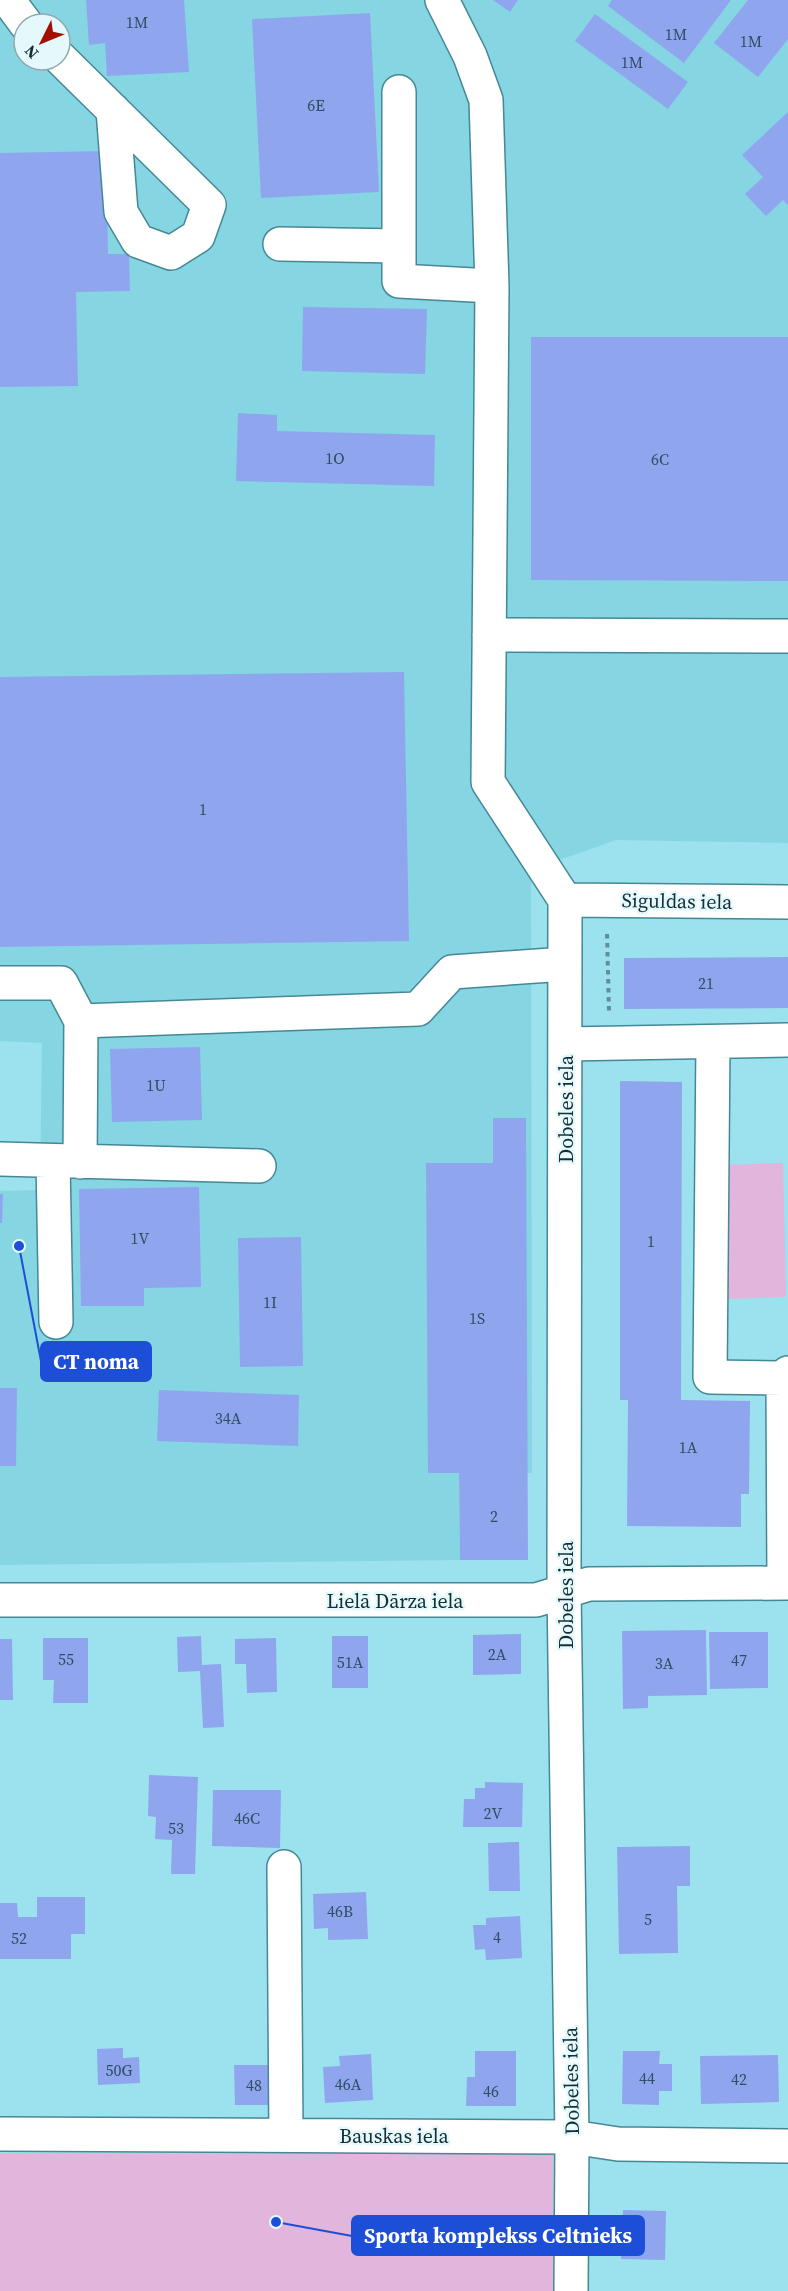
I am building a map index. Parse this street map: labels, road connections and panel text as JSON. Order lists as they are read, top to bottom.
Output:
{
  "streets": {
    "street": [
      "Siguldas iela",
      "Dobeles iela",
      "Lielā Dārza iela",
      "Bauskas iela"
    ]
  },
  "crossings": [
    ["Siguldas iela", "Dobeles iela"],
    ["Dobeles iela", "Lielā Dārza iela"],
    ["Dobeles iela", "Bauskas iela"]
  ],
  "places": ["CT noma", "Sporta komplekss Celtnieks"],
  "house_numbers": [
    "1M",
    "1M",
    "1M",
    "1M",
    "6E",
    "1O",
    "6C",
    "1",
    "21",
    "1U",
    "1V",
    "1",
    "1I",
    "1S",
    "34A",
    "1A",
    "2",
    "2A",
    "55",
    "47",
    "51A",
    "3A",
    "2V",
    "46C",
    "53",
    "46B",
    "5",
    "4",
    "52",
    "50G",
    "44",
    "42",
    "46A",
    "48",
    "46"
  ],
  "north": "bottom left"
}
